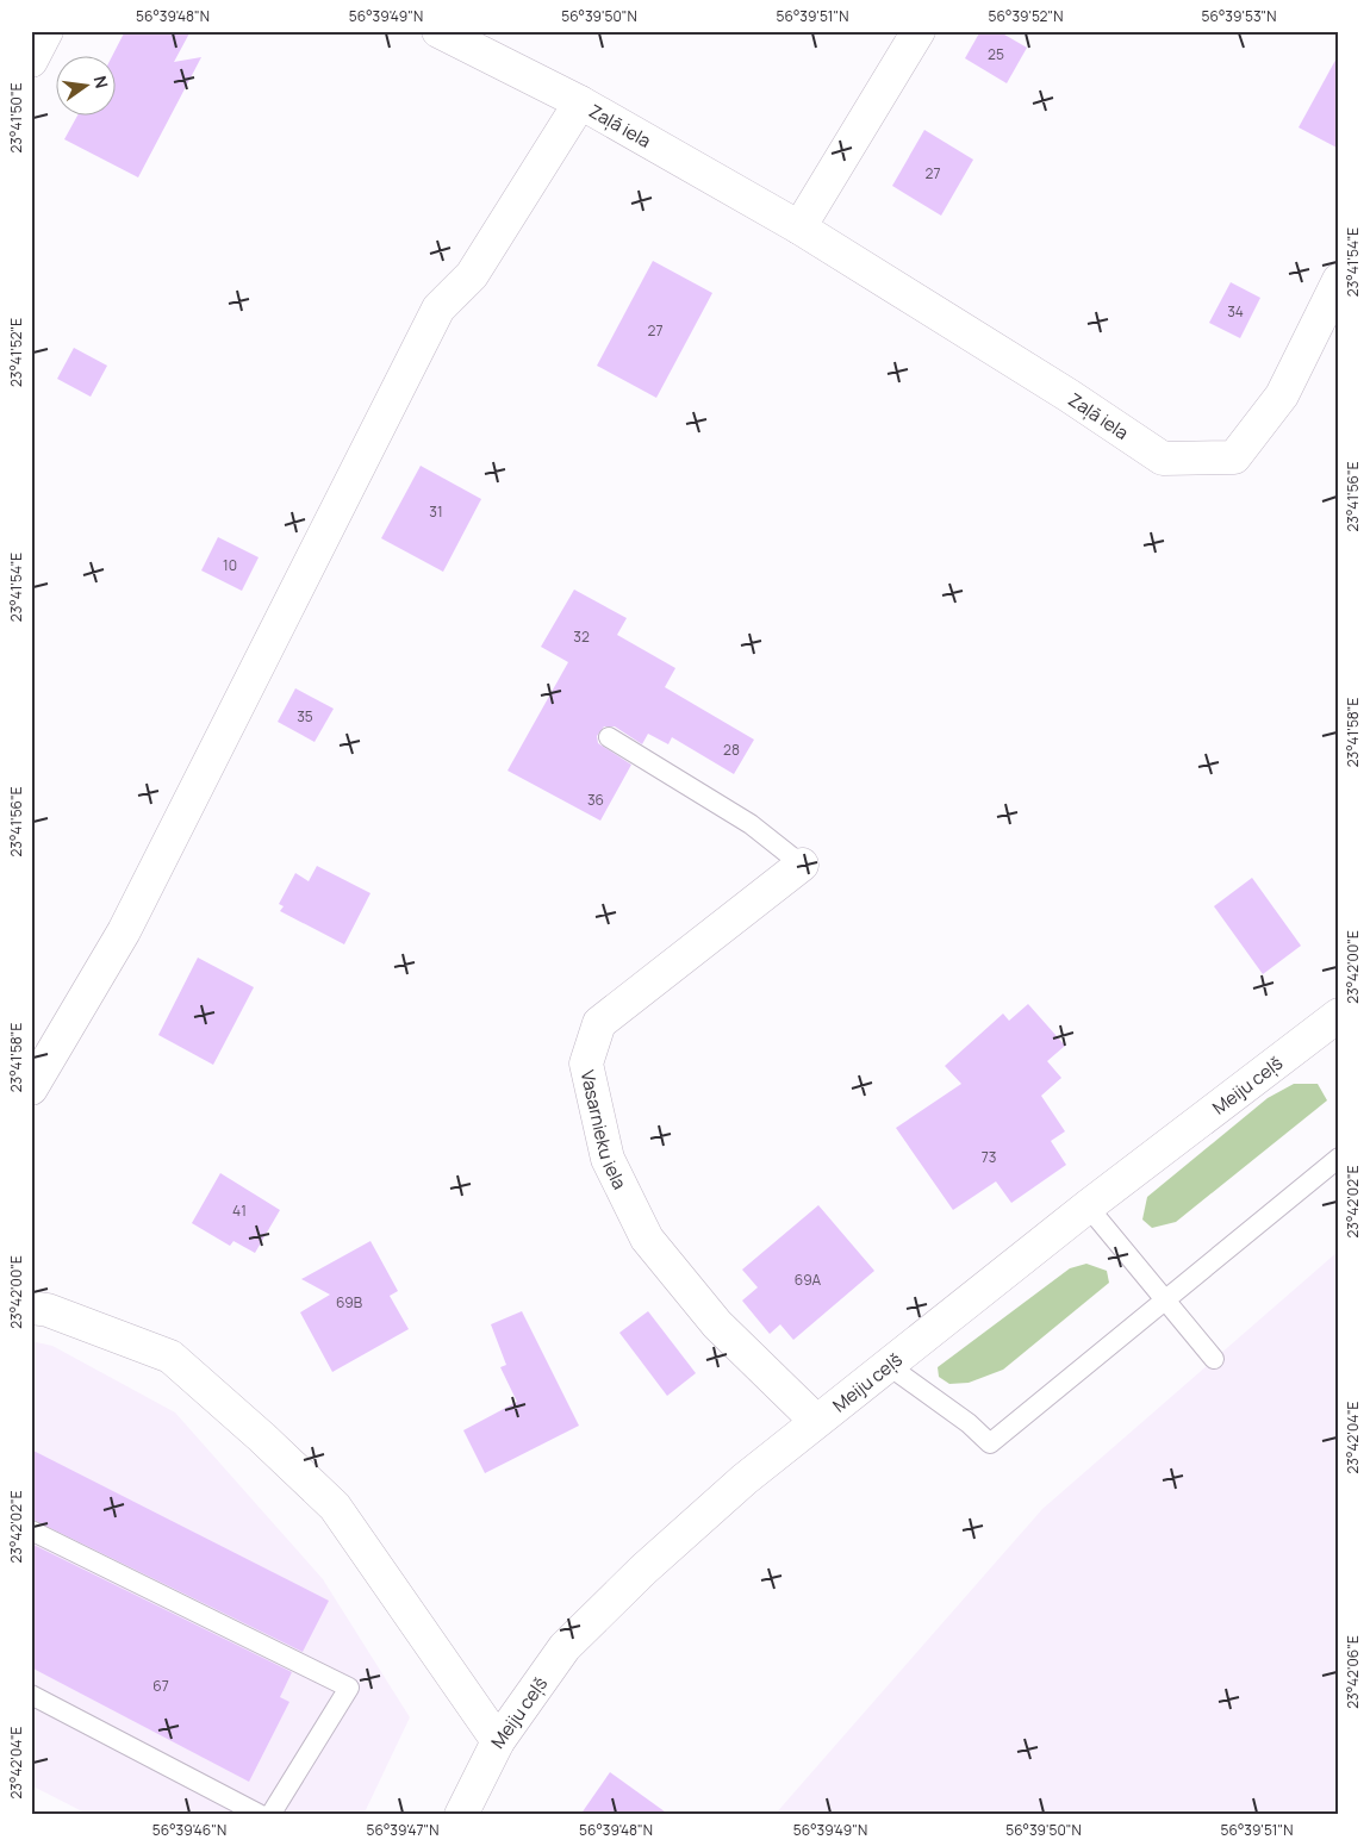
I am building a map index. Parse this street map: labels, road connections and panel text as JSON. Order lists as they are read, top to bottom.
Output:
{
  "streets": {
    "street": ["Zaļā iela", "Meiju ceļš", "Vasarnieku iela"]
  },
  "crossings": [
    ["Meiju ceļš", "Vasarnieku iela"]
  ],
  "house_numbers": [
    "25",
    "27",
    "34",
    "27",
    "31",
    "10",
    "32",
    "35",
    "28",
    "36",
    "73",
    "41",
    "69A",
    "69B",
    "67"
  ],
  "north": "right",
  "coordinates": [
    "56°39'48\"N",
    "56°39'49\"N",
    "56°39'50\"N",
    "56°39'51\"N",
    "56°39'52\"N",
    "56°39'53\"N",
    "23°41'50\"E",
    "23°41'54\"E",
    "23°41'52\"E",
    "23°41'56\"E",
    "23°41'58\"E",
    "23°42'00\"E",
    "23°42'02\"E",
    "23°42'04\"E",
    "23°42'06\"E",
    "56°39'46\"N",
    "56°39'47\"N"
  ]
}
